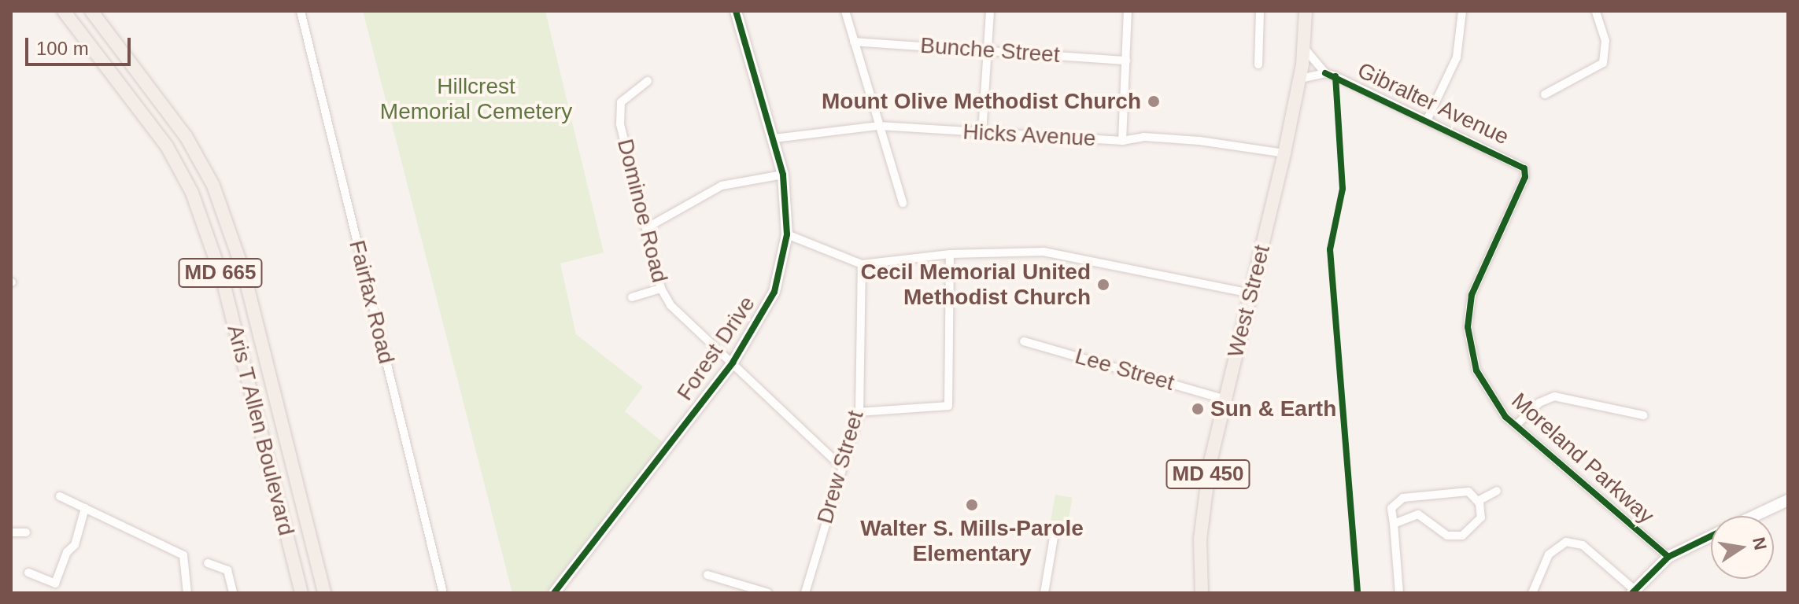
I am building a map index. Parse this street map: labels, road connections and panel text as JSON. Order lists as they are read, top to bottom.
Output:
{
  "streets": {
    "main road": [
      "MD 665",
      "West Street",
      "Aris T Allen Boulevard",
      "MD 450"
    ],
    "street": [
      "Bunche Street",
      "Gibralter Avenue",
      "Hicks Avenue",
      "Dominoe Road",
      "Fairfax Road",
      "Forest Drive",
      "Lee Street",
      "Moreland Parkway",
      "Drew Street"
    ]
  },
  "crossings": [
    ["Gibralter Avenue", "West Street"],
    ["Gibralter Avenue", "Moreland Parkway"],
    ["Hicks Avenue", "West Street"],
    ["Hicks Avenue", "Forest Drive"],
    ["Dominoe Road", "Forest Drive"],
    ["Dominoe Road", "Drew Street"],
    ["West Street", "Lee Street"]
  ],
  "parks": ["Hillcrest Memorial Cemetery"],
  "places": [
    "Mount Olive Methodist Church",
    "Cecil Memorial United Methodist Church",
    "Sun & Earth",
    "Walter S. Mills-Parole Elementary"
  ],
  "scale_bar": "100 m",
  "north": "right"
}
